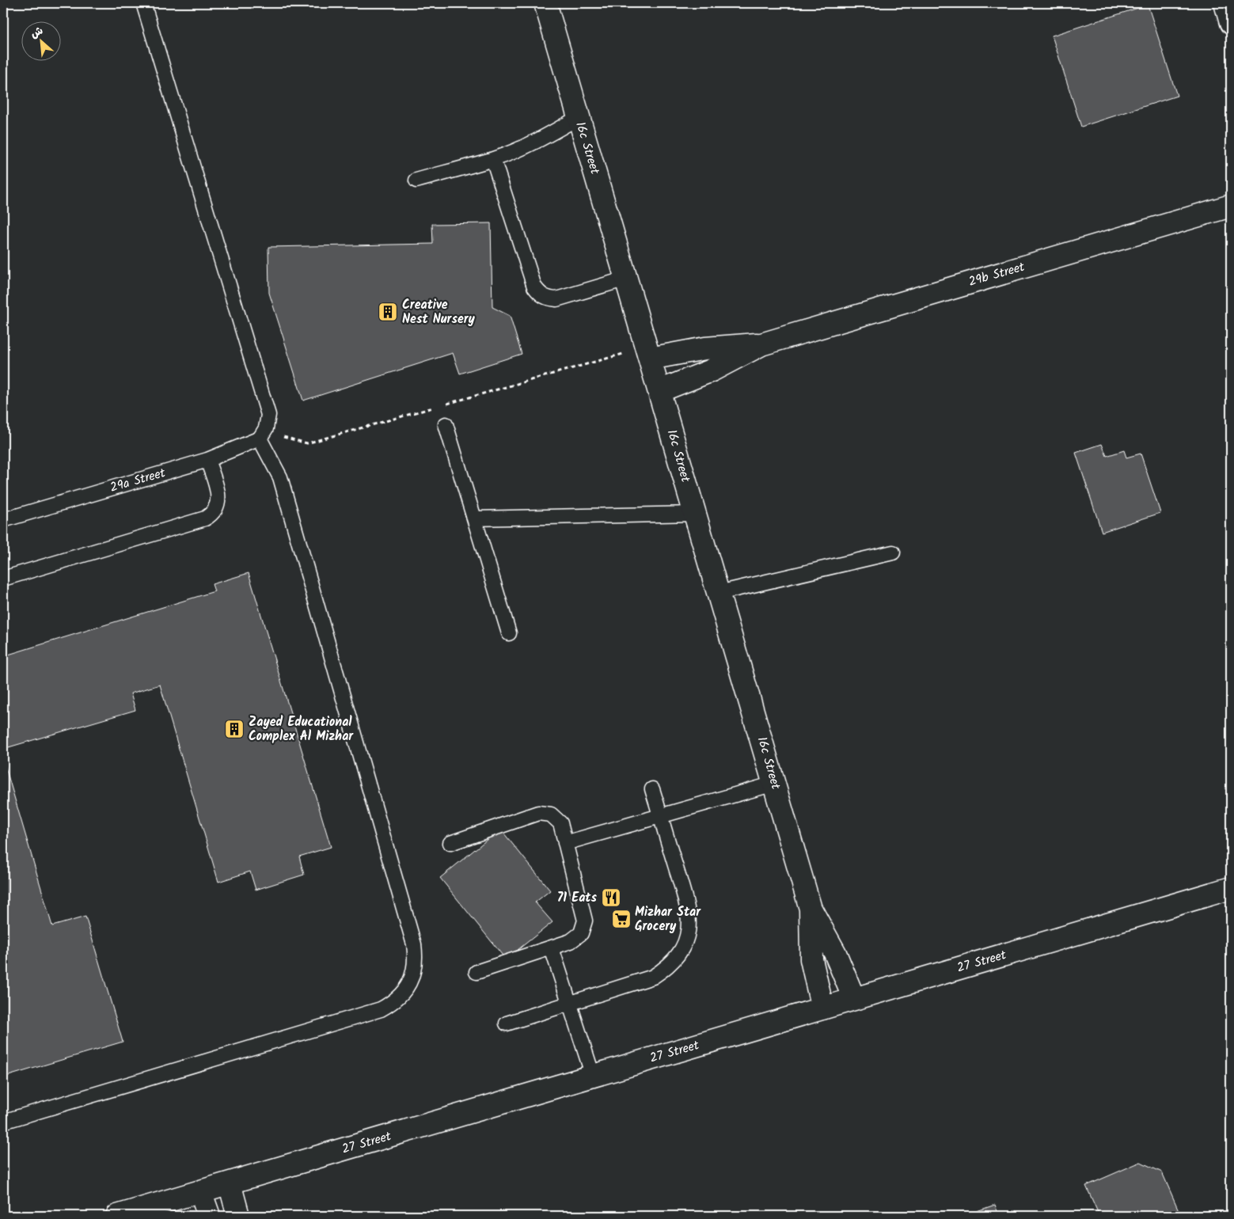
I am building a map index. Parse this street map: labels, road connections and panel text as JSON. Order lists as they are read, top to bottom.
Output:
{
  "streets": {
    "street": ["16c Street", "29b Street", "27 Street"],
    "lane": ["29a Street"]
  },
  "crossings": [
    ["16c Street", "29b Street"],
    ["16c Street", "27 Street"]
  ],
  "places": {
    "building": ["Creative Nest Nursery", "Zayed Educational Complex Al Mizhar"],
    "restaurant": ["71 Eats"],
    "supermarket": ["Mizhar Star Grocery"]
  },
  "north": "top left"
}
